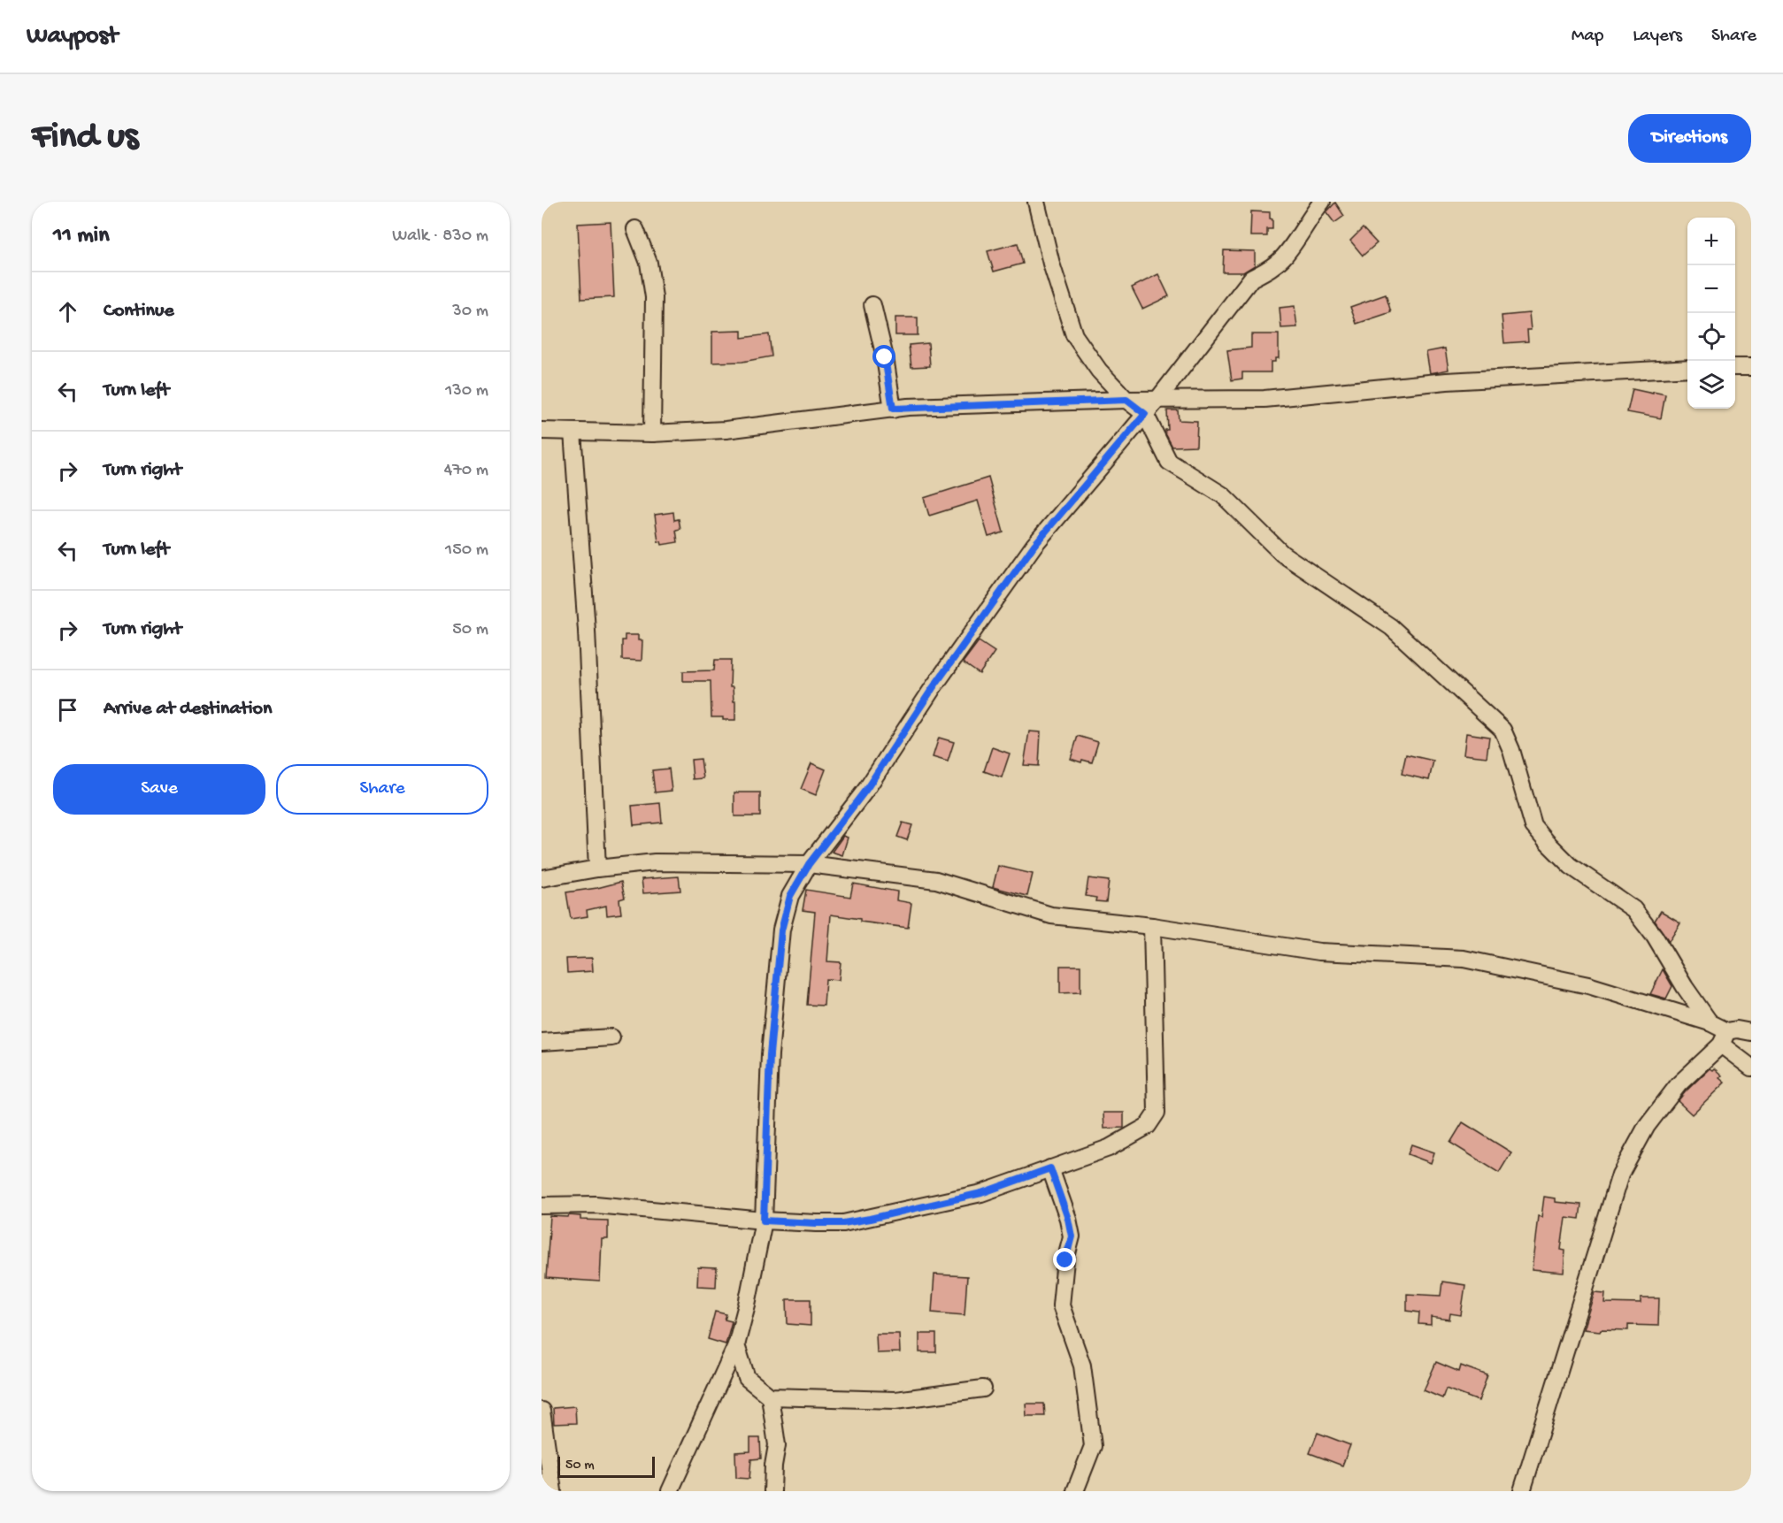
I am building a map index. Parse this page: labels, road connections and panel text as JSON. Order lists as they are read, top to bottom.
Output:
{
  "scale_bar": "50 m",
  "page": {
    "header": "Waypost",
    "nav": ["Map", "Layers", "Share"],
    "buttons": [
      "Directions",
      ["Save", "Share"]
    ],
    "title": "Find us",
    "heading": ["11 min", "Walk · 830 m"],
    "map_buttons": ["+", "−"],
    "list": [
      ["Continue", "30 m"],
      ["Turn left", "130 m"],
      ["Turn right", "470 m"],
      ["Turn left", "150 m"],
      ["Turn right", "50 m"],
      "Arrive at destination"
    ],
    "scale": "50 m"
  }
}
